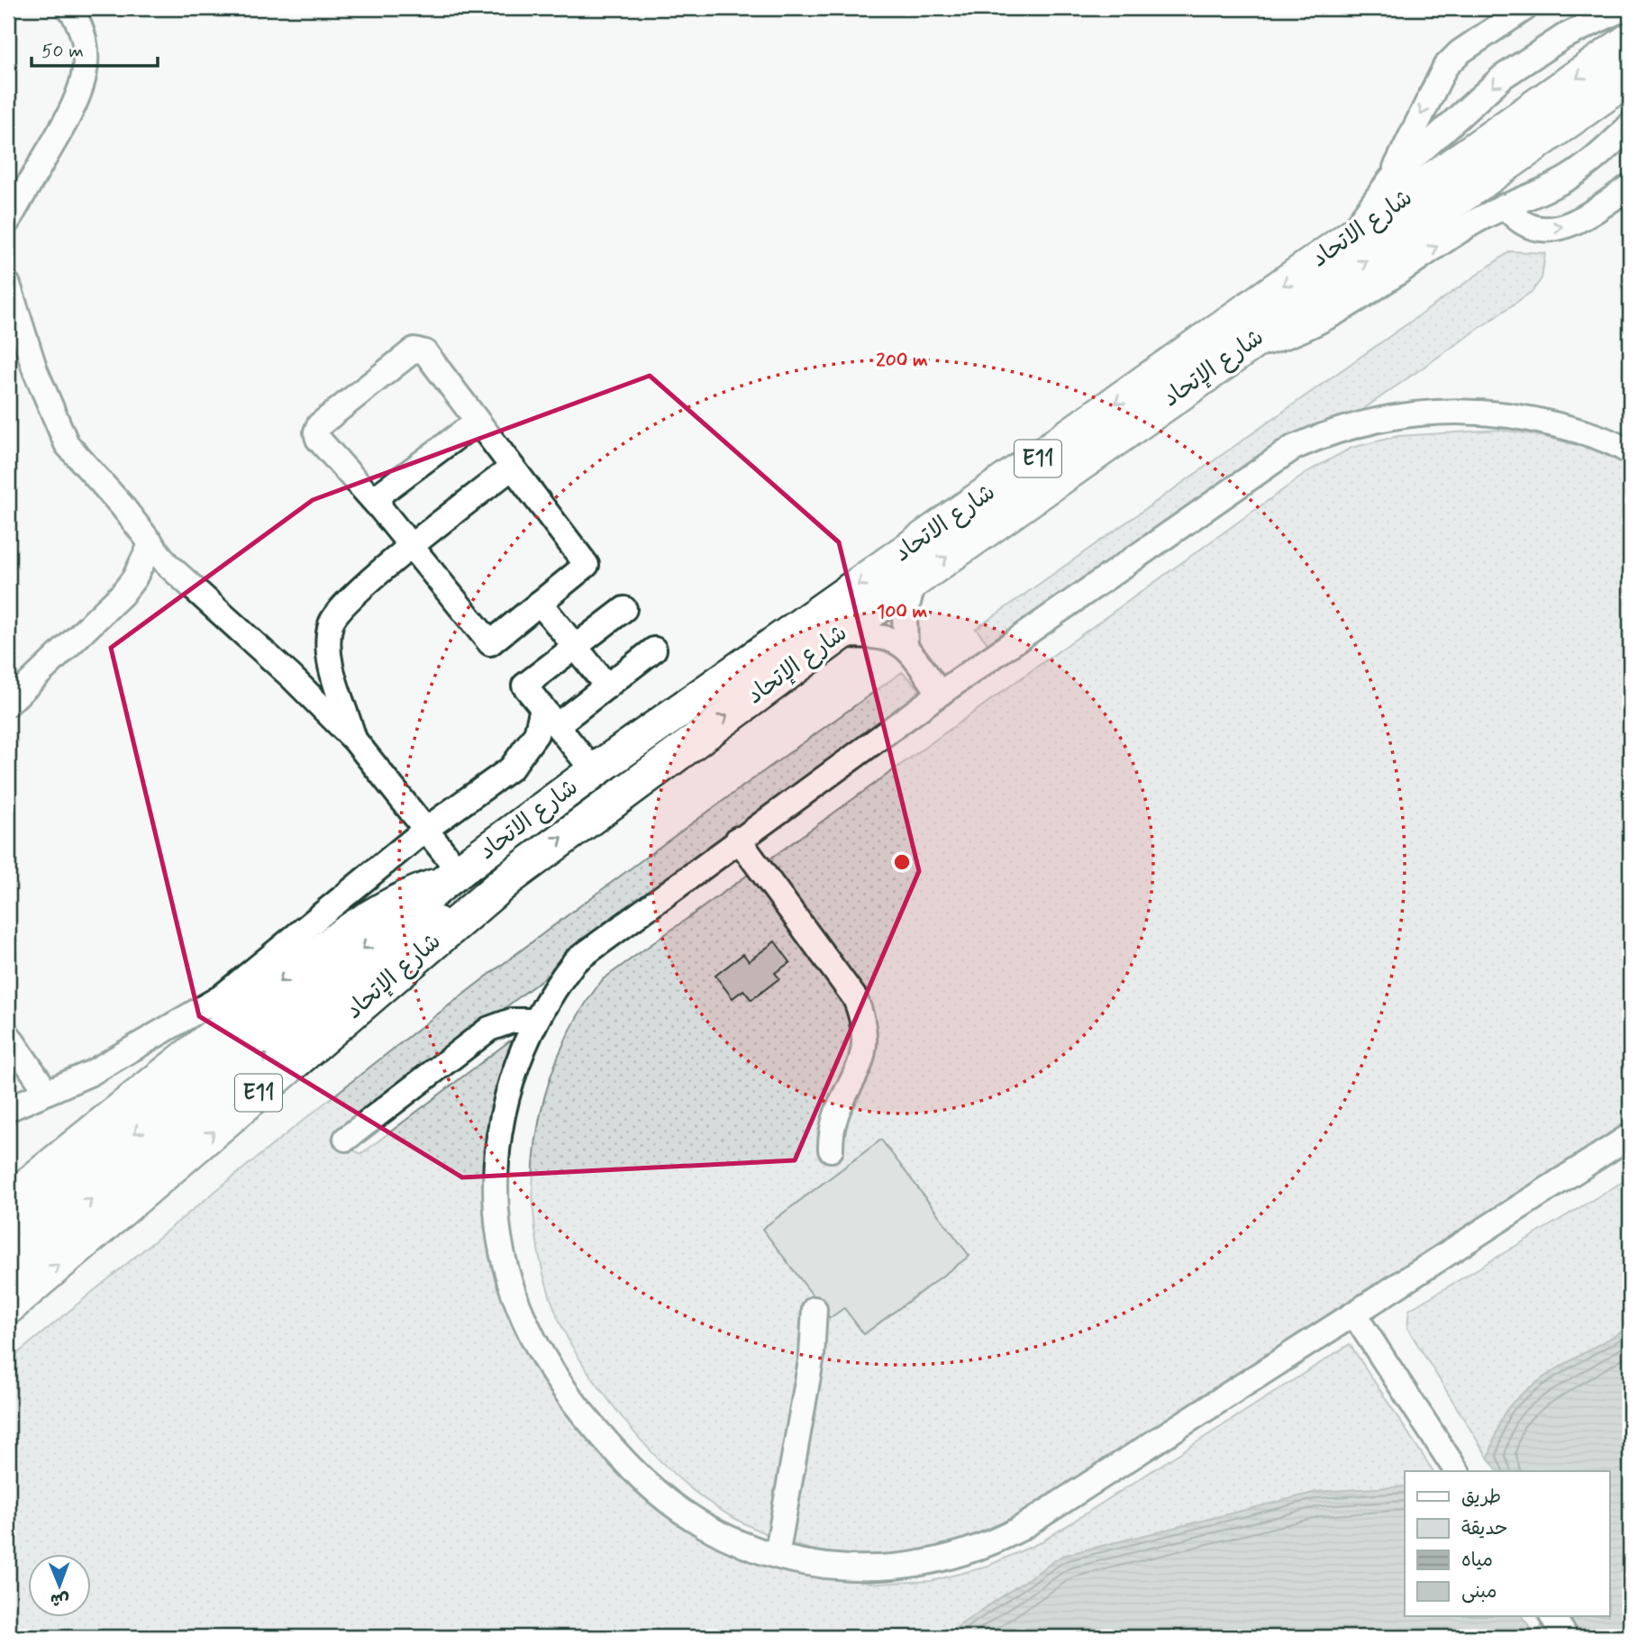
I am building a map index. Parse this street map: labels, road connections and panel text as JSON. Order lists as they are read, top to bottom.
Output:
{
  "streets": {
    "highway": ["شارع الاتحاد", "شارع الإتحاد", "E11"]
  },
  "crossings": [
    ["شارع الاتحاد", "شارع الإتحاد"]
  ],
  "one_way": ["شارع الاتحاد"],
  "legend": [
    "طريق",
    "حديقة",
    "مياه",
    "مبنى"
  ],
  "scale_bar": "50 m",
  "north": "bottom",
  "rings": ["200 m", "100 m"]
}
